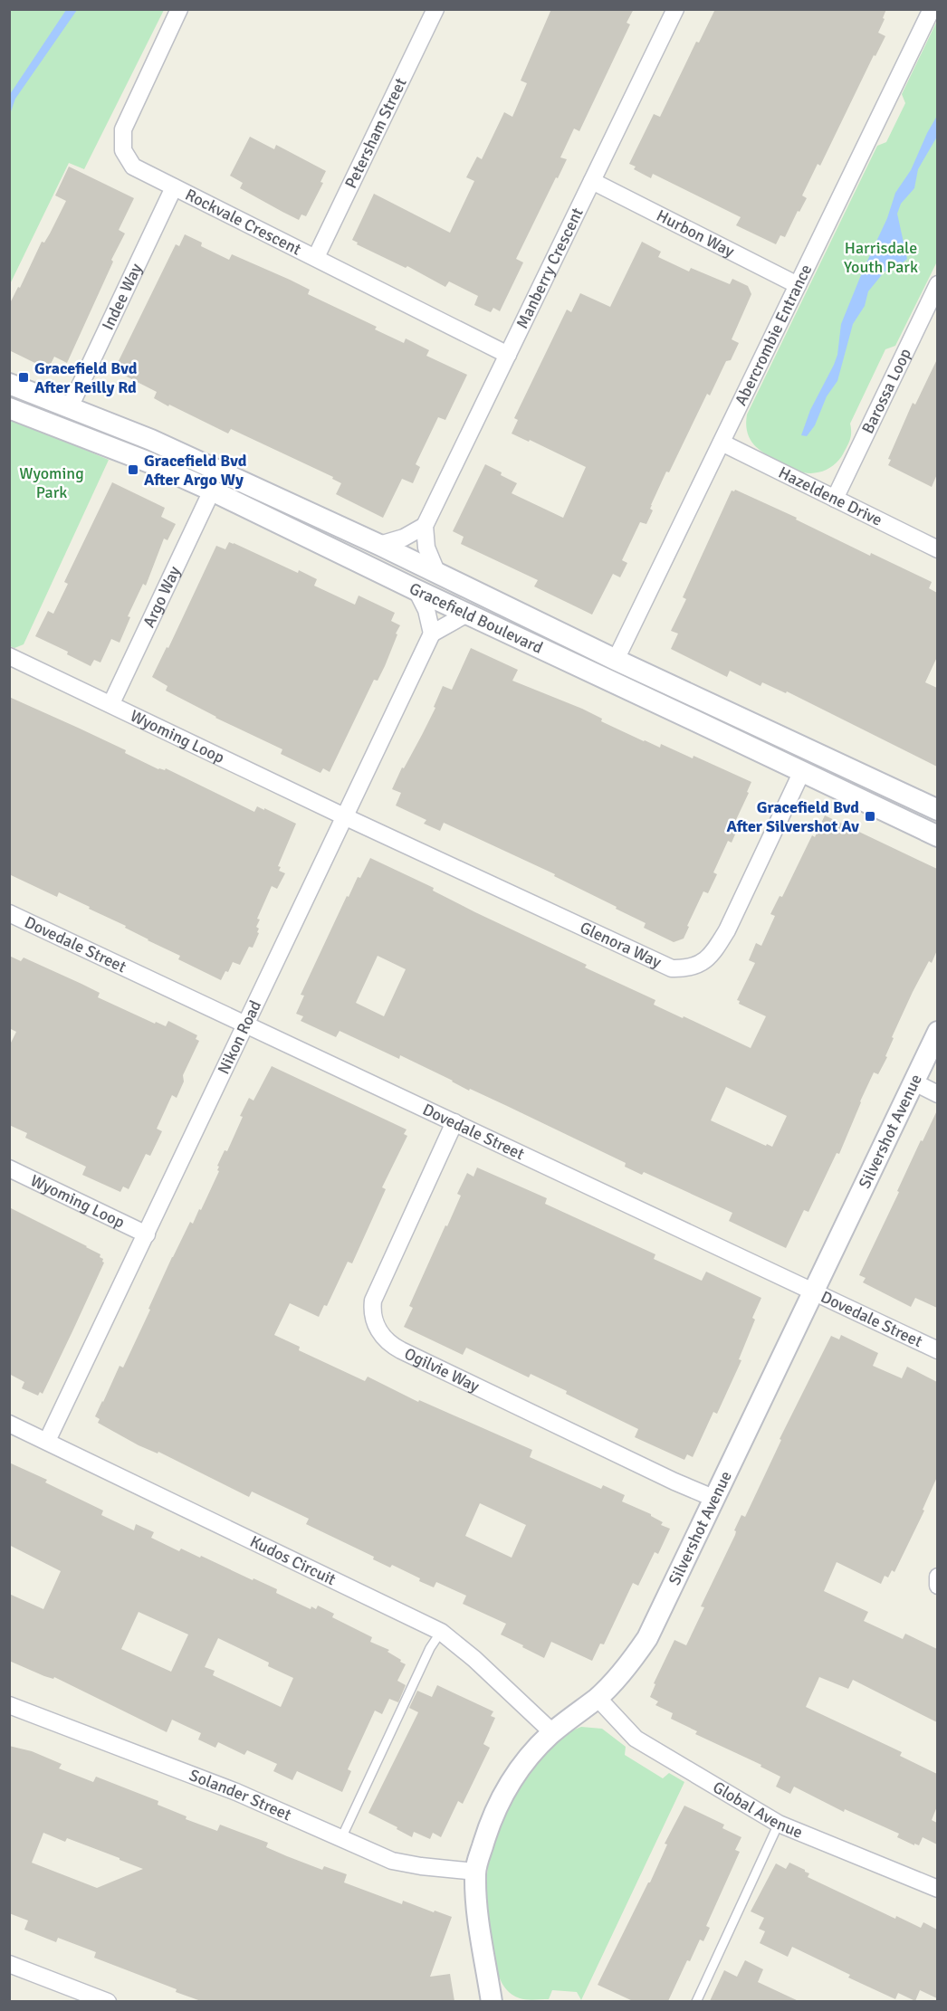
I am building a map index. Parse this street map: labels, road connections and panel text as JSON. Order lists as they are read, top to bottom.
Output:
{
  "streets": {
    "street": [
      "Petersham Street",
      "Rockvale Crescent",
      "Hurbon Way",
      "Manberry Crescent",
      "Indee Way",
      "Abercrombie Entrance",
      "Barossa Loop",
      "Hazeldene Drive",
      "Argo Way",
      "Gracefield Boulevard",
      "Wyoming Loop",
      "Dovedale Street",
      "Glenora Way",
      "Nikon Road",
      "Silvershot Avenue",
      "Ogilvie Way",
      "Kudos Circuit",
      "Solander Street",
      "Global Avenue"
    ]
  },
  "crossings": [
    ["Petersham Street", "Rockvale Crescent"],
    ["Rockvale Crescent", "Manberry Crescent"],
    ["Rockvale Crescent", "Indee Way"],
    ["Hurbon Way", "Manberry Crescent"],
    ["Hurbon Way", "Abercrombie Entrance"],
    ["Indee Way", "Gracefield Boulevard"],
    ["Abercrombie Entrance", "Hazeldene Drive"],
    ["Abercrombie Entrance", "Gracefield Boulevard"],
    ["Barossa Loop", "Hazeldene Drive"],
    ["Argo Way", "Gracefield Boulevard"],
    ["Argo Way", "Wyoming Loop"],
    ["Gracefield Boulevard", "Glenora Way"],
    ["Wyoming Loop", "Glenora Way"],
    ["Wyoming Loop", "Nikon Road"],
    ["Dovedale Street", "Nikon Road"],
    ["Dovedale Street", "Silvershot Avenue"],
    ["Dovedale Street", "Ogilvie Way"],
    ["Glenora Way", "Nikon Road"],
    ["Nikon Road", "Kudos Circuit"],
    ["Silvershot Avenue", "Ogilvie Way"],
    ["Silvershot Avenue", "Kudos Circuit"],
    ["Silvershot Avenue", "Solander Street"],
    ["Silvershot Avenue", "Global Avenue"]
  ],
  "parks": ["Harrisdale Youth Park", "Wyoming Park"],
  "places": {
    "transit": ["Gracefield Bvd After Reilly Rd", "Gracefield Bvd After Argo Wy", "Gracefield Bvd After Silvershot Av"]
  }
}
